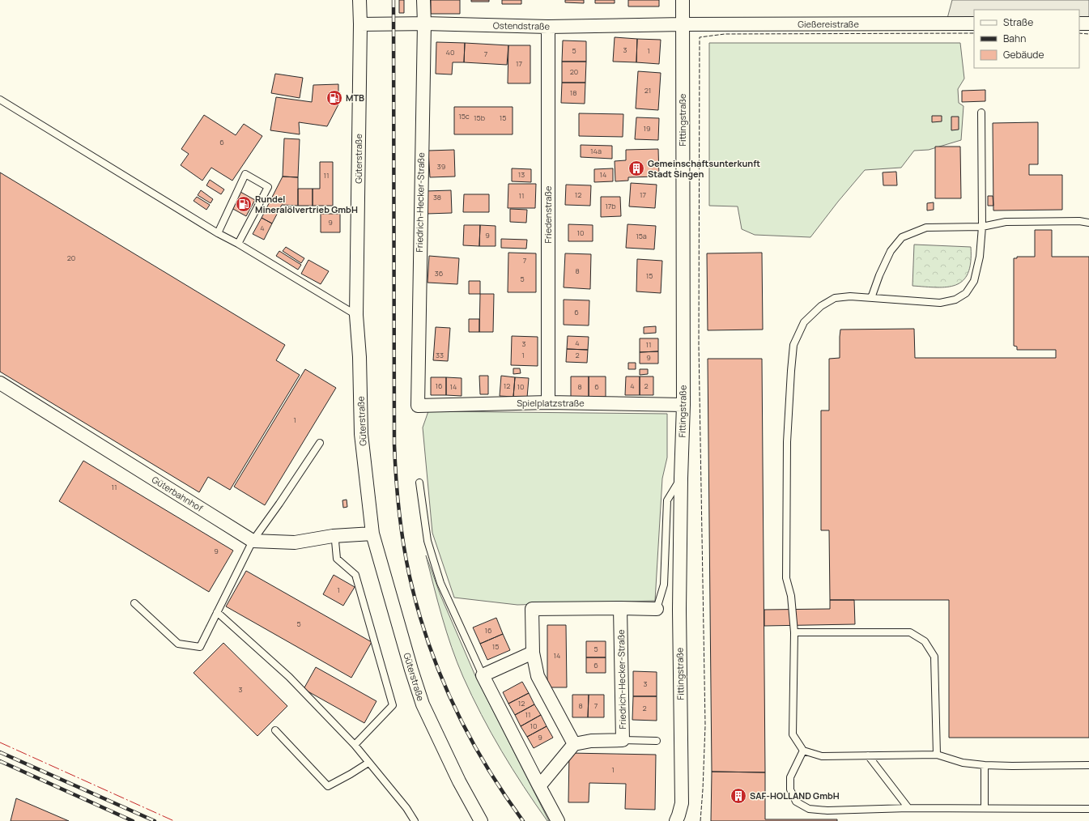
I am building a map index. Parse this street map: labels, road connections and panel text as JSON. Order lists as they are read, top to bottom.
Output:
{
  "streets": {
    "street": [
      "Gießereistraße",
      "Ostendstraße",
      "Fittingstraße",
      "Güterstraße",
      "Friedrich-Hecker-Straße",
      "Friedenstraße",
      "Spielplatzstraße",
      "Güterbahnhof"
    ]
  },
  "crossings": [
    ["Gießereistraße", "Ostendstraße"],
    ["Gießereistraße", "Fittingstraße"],
    ["Ostendstraße", "Fittingstraße"],
    ["Ostendstraße", "Güterstraße"],
    ["Ostendstraße", "Friedrich-Hecker-Straße"],
    ["Ostendstraße", "Friedenstraße"],
    ["Fittingstraße", "Spielplatzstraße"],
    ["Güterstraße", "Güterbahnhof"],
    ["Friedrich-Hecker-Straße", "Spielplatzstraße"],
    ["Friedenstraße", "Spielplatzstraße"]
  ],
  "places": {
    "fuel station": ["MTB", "Rundel Mineralölvertrieb GmbH"],
    "building": ["Gemeinschaftsunterkunft Stadt Singen", "SAF-HOLLAND GmbH"]
  },
  "house_numbers": [
    "3",
    "5",
    "1",
    "40",
    "7",
    "17",
    "20",
    "21",
    "18",
    "15c",
    "15b",
    "15",
    "19",
    "6",
    "14a",
    "39",
    "13",
    "14",
    "11",
    "12",
    "17",
    "11",
    "38",
    "17b",
    "9",
    "4",
    "10",
    "9",
    "15a",
    "20",
    "7",
    "8",
    "36",
    "15",
    "5",
    "6",
    "4",
    "3",
    "11",
    "33",
    "1",
    "2",
    "9",
    "16",
    "12",
    "4",
    "2",
    "14",
    "10",
    "8",
    "6",
    "1",
    "11",
    "9",
    "1",
    "5",
    "16",
    "15",
    "5",
    "14",
    "6",
    "3",
    "3",
    "12",
    "8",
    "7",
    "2",
    "11",
    "10",
    "9",
    "1"
  ],
  "legend": ["Straße", "Bahn", "Gebäude"]
}
